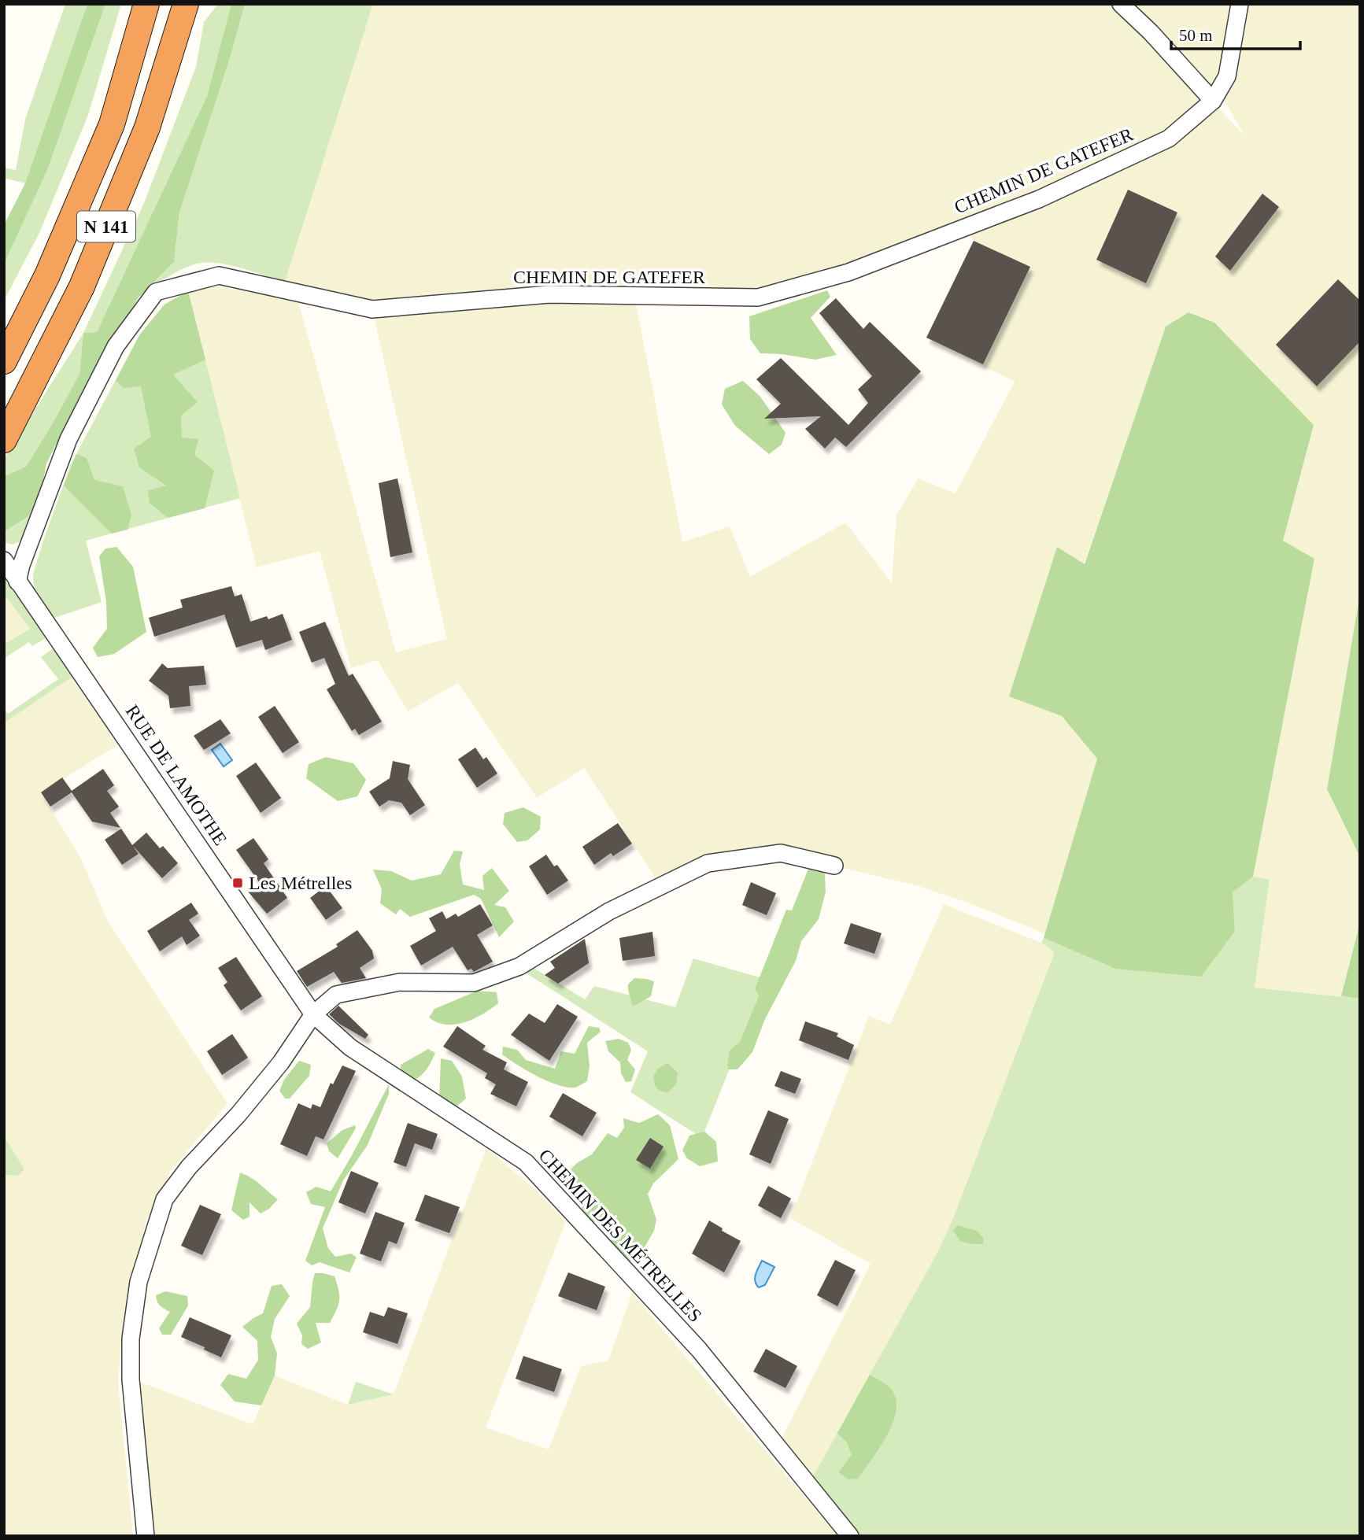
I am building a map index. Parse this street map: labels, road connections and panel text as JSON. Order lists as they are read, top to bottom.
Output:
{
  "streets": {
    "highway": ["N 141"],
    "street": ["CHEMIN DE GATEFER", "RUE DE LAMOTHE", "CHEMIN DES MÉTRELLES"]
  },
  "crossings": [
    ["CHEMIN DE GATEFER", "RUE DE LAMOTHE"],
    ["RUE DE LAMOTHE", "CHEMIN DES MÉTRELLES"]
  ],
  "places": {
    "transit": ["Les Métrelles"]
  },
  "scale_bar": "50 m"
}
